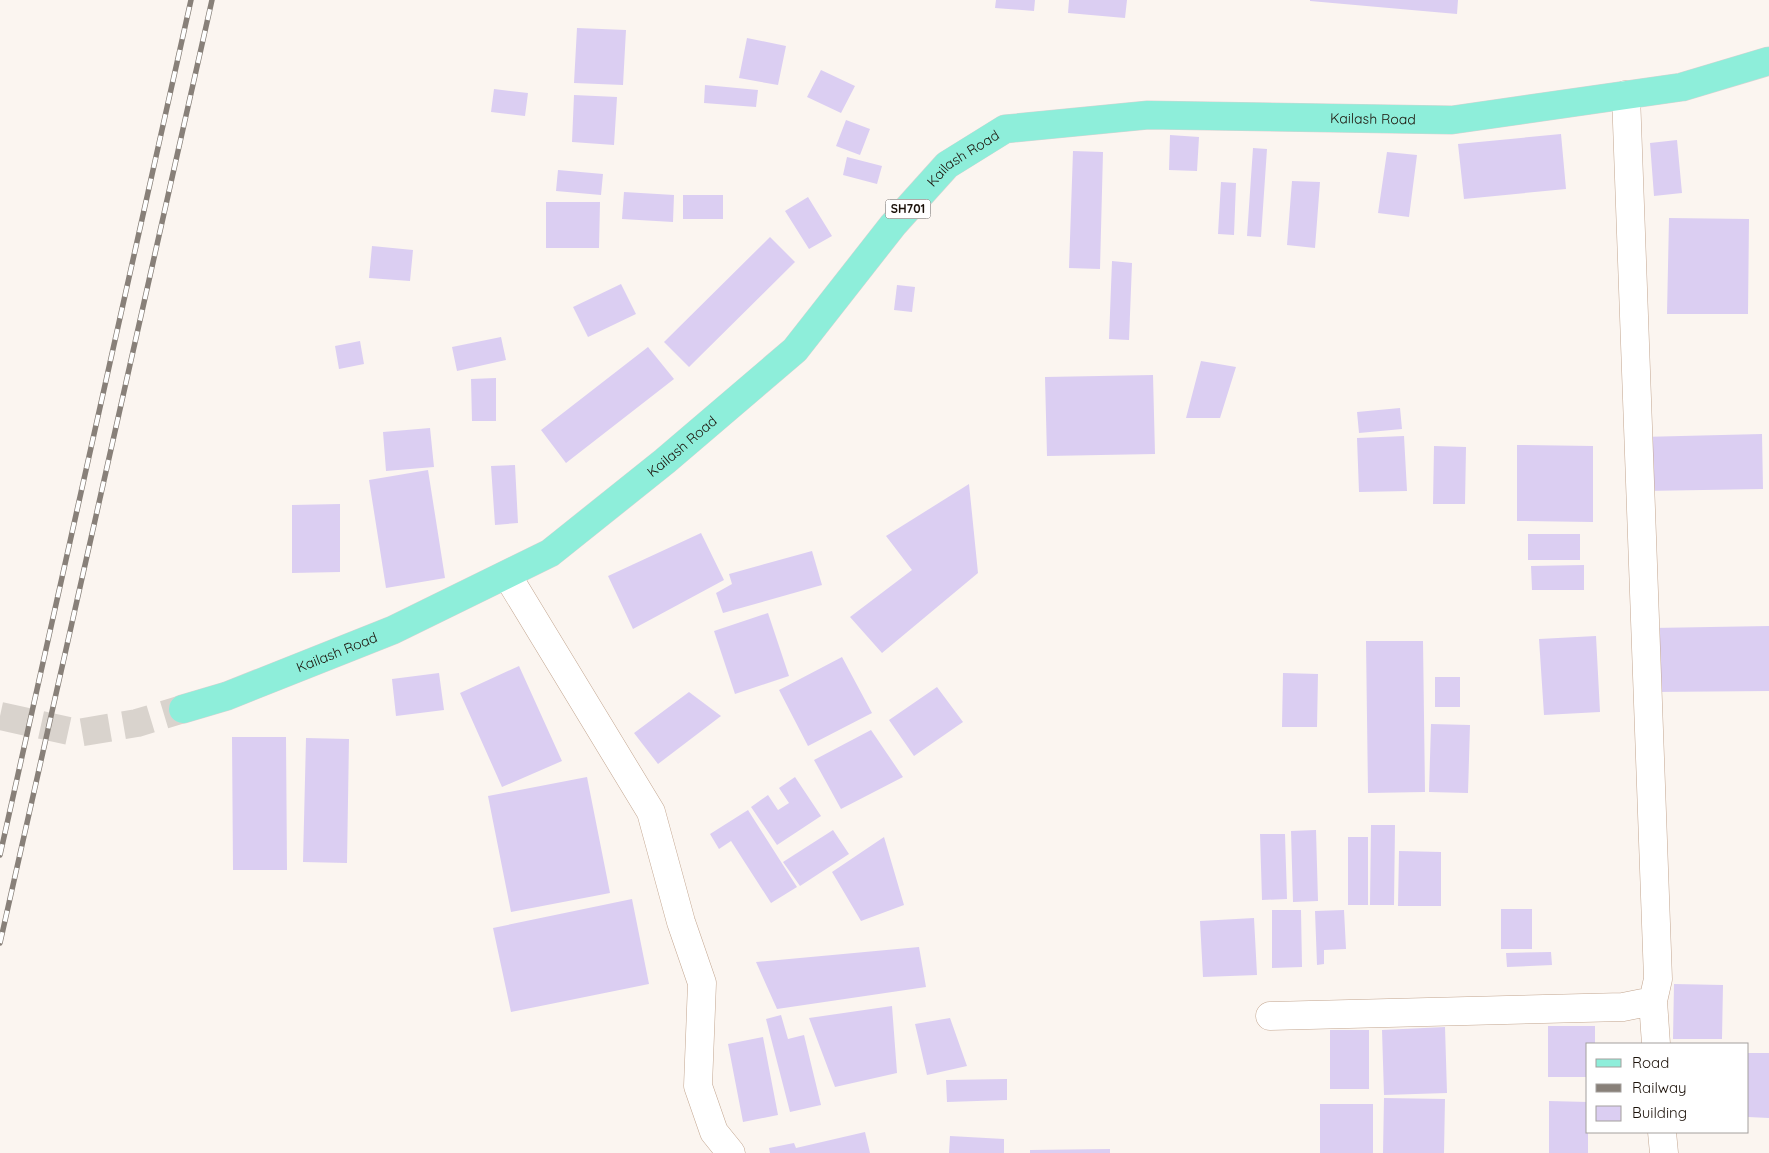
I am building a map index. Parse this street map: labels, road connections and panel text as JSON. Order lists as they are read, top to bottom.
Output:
{
  "streets": {
    "main road": ["Kailash Road", "SH701"]
  },
  "legend": ["Road", "Railway", "Building"]
}
